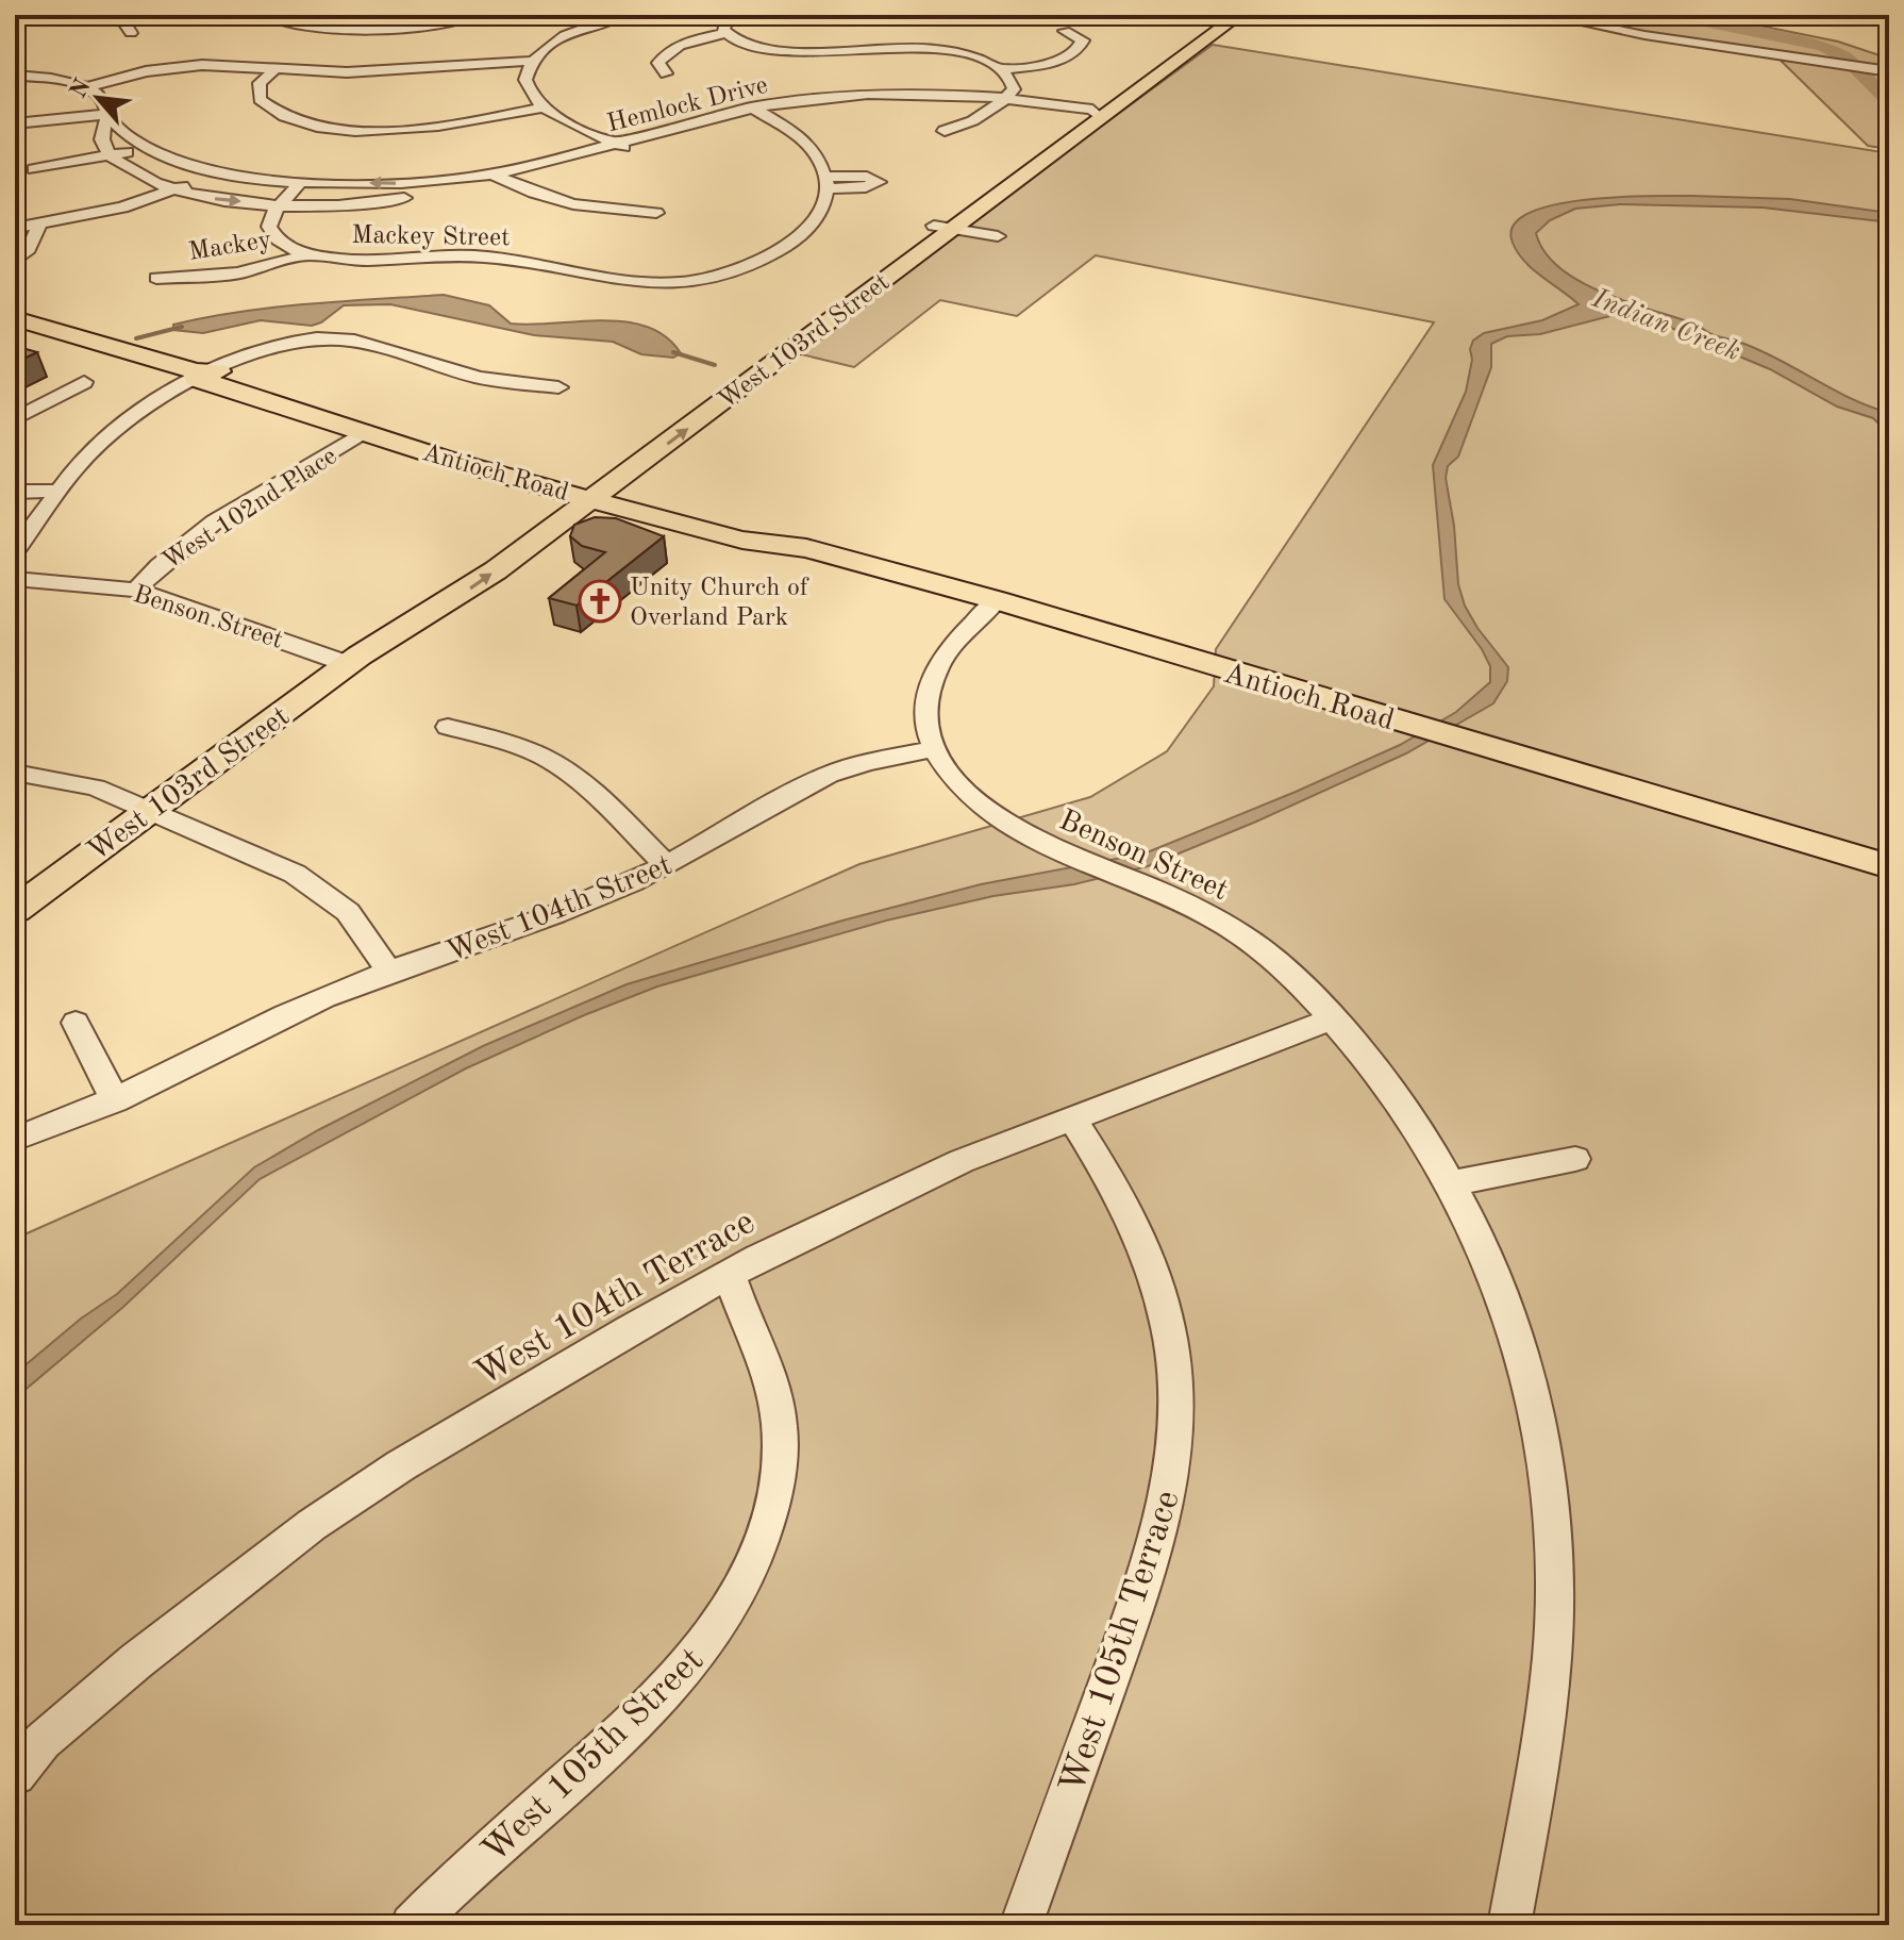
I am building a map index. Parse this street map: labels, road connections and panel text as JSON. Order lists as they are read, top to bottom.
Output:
{
  "streets": {
    "main road": ["West 103rd Street", "Antioch Road"],
    "street": [
      "Hemlock Drive",
      "Mackey Street",
      "Mackey",
      "West 102nd Place",
      "Benson Street",
      "West 104th Street",
      "West 104th Terrace",
      "West 105th Terrace",
      "West 105th Street"
    ]
  },
  "crossings": [
    ["Hemlock Drive", "Mackey Street"],
    ["Hemlock Drive", "West 103rd Street"],
    ["Mackey Street", "Mackey"],
    ["West 103rd Street", "Antioch Road"],
    ["West 103rd Street", "Benson Street"],
    ["Antioch Road", "West 102nd Place"],
    ["West 102nd Place", "Benson Street"],
    ["Benson Street", "West 104th Street"],
    ["Benson Street", "West 104th Terrace"],
    ["West 104th Terrace", "West 105th Terrace"],
    ["West 104th Terrace", "West 105th Street"]
  ],
  "water": ["Indian Creek"],
  "places": {
    "church": ["Unity Church of Overland Park"]
  },
  "north": "top left"
}
